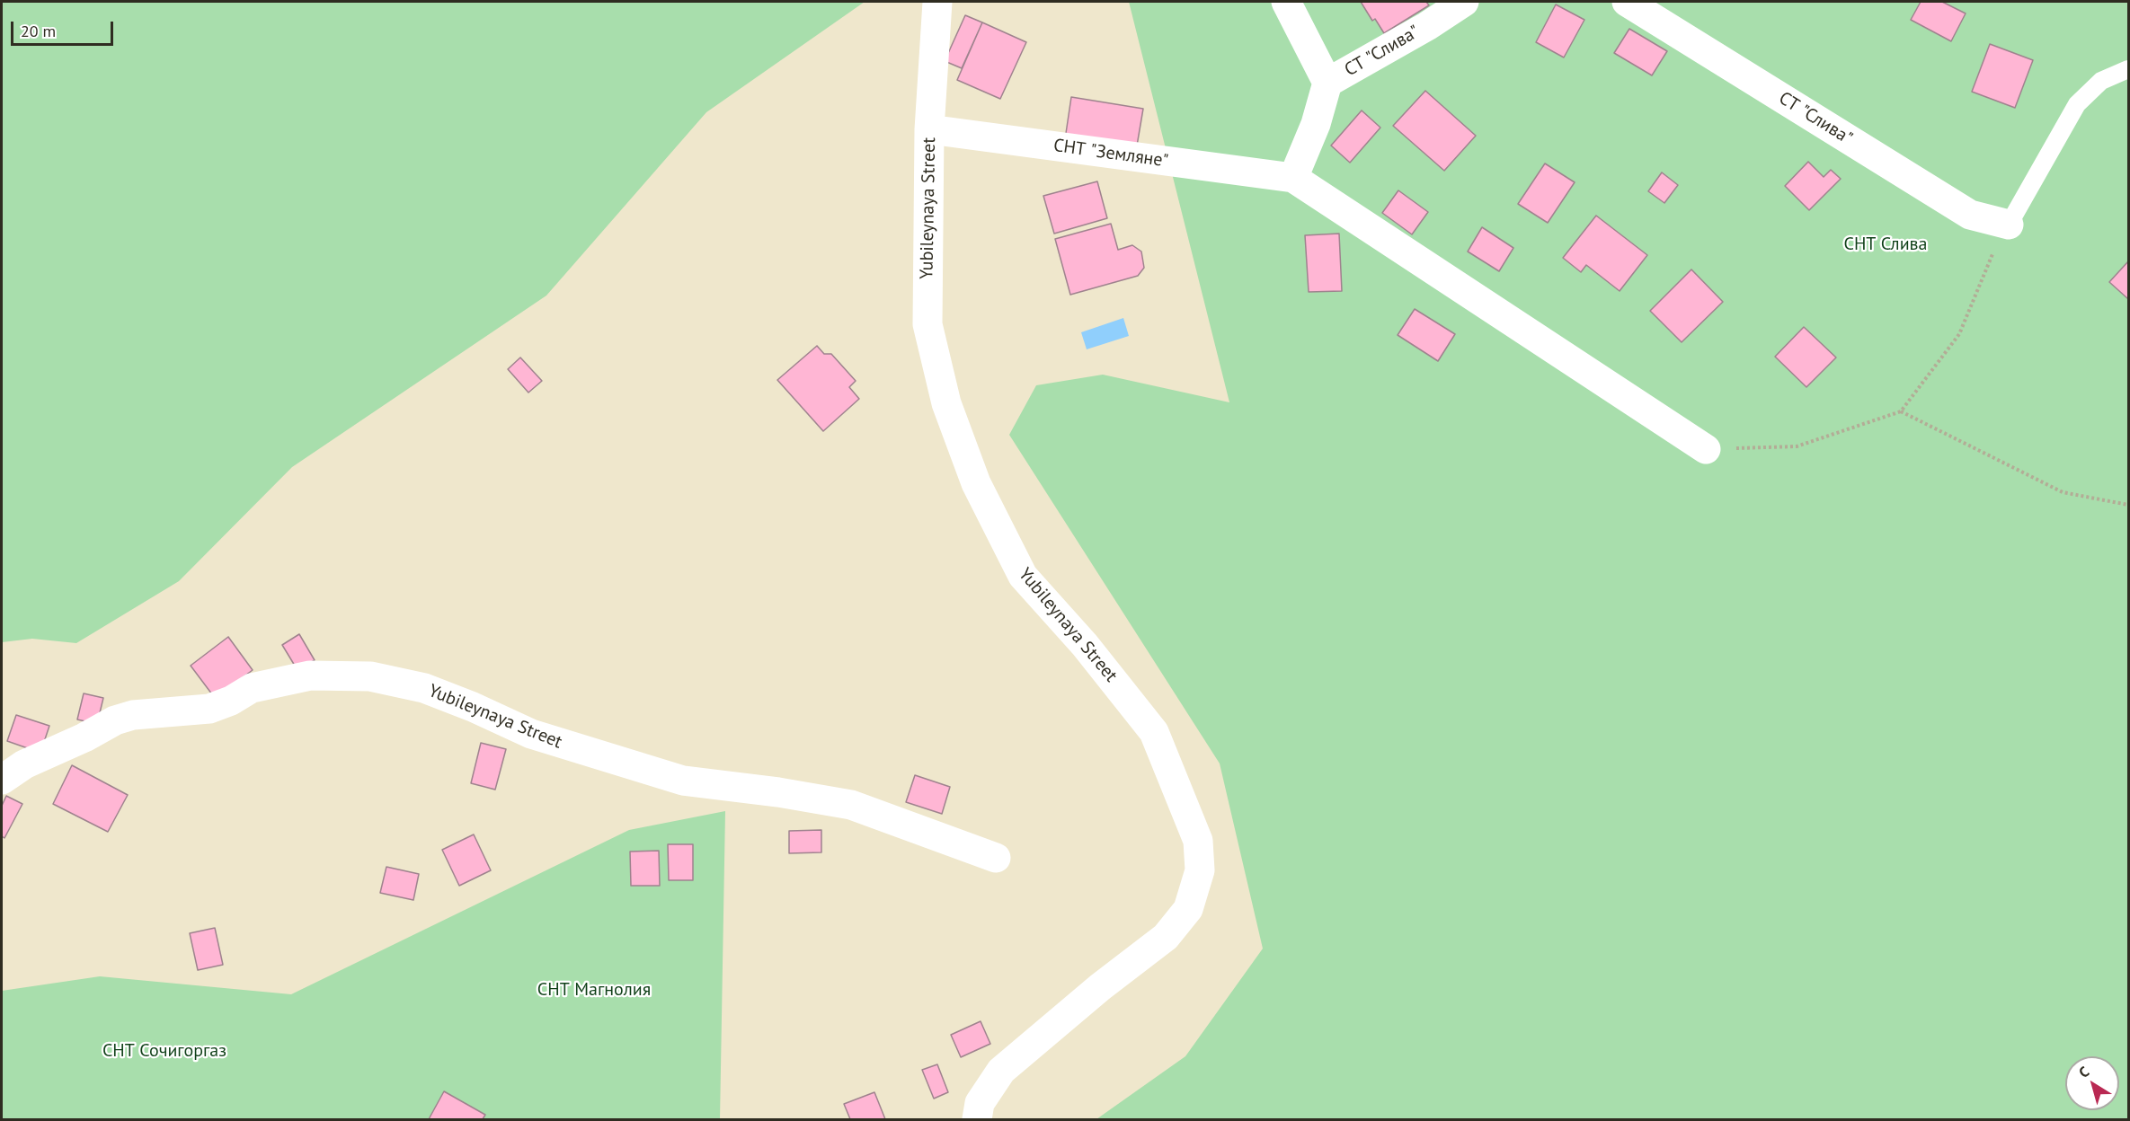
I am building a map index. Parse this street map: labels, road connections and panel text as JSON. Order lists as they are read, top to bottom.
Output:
{
  "streets": {
    "street": ["СТ \"Слива\"", "СНТ \"Земляне\"", "Yubileynaya Street"]
  },
  "crossings": [
    ["СНТ \"Земляне\"", "Yubileynaya Street"]
  ],
  "parks": ["СНТ Слива", "СНТ Магнолия", "СНТ Сочигоргаз"],
  "scale_bar": "20 m",
  "north": "top left"
}
